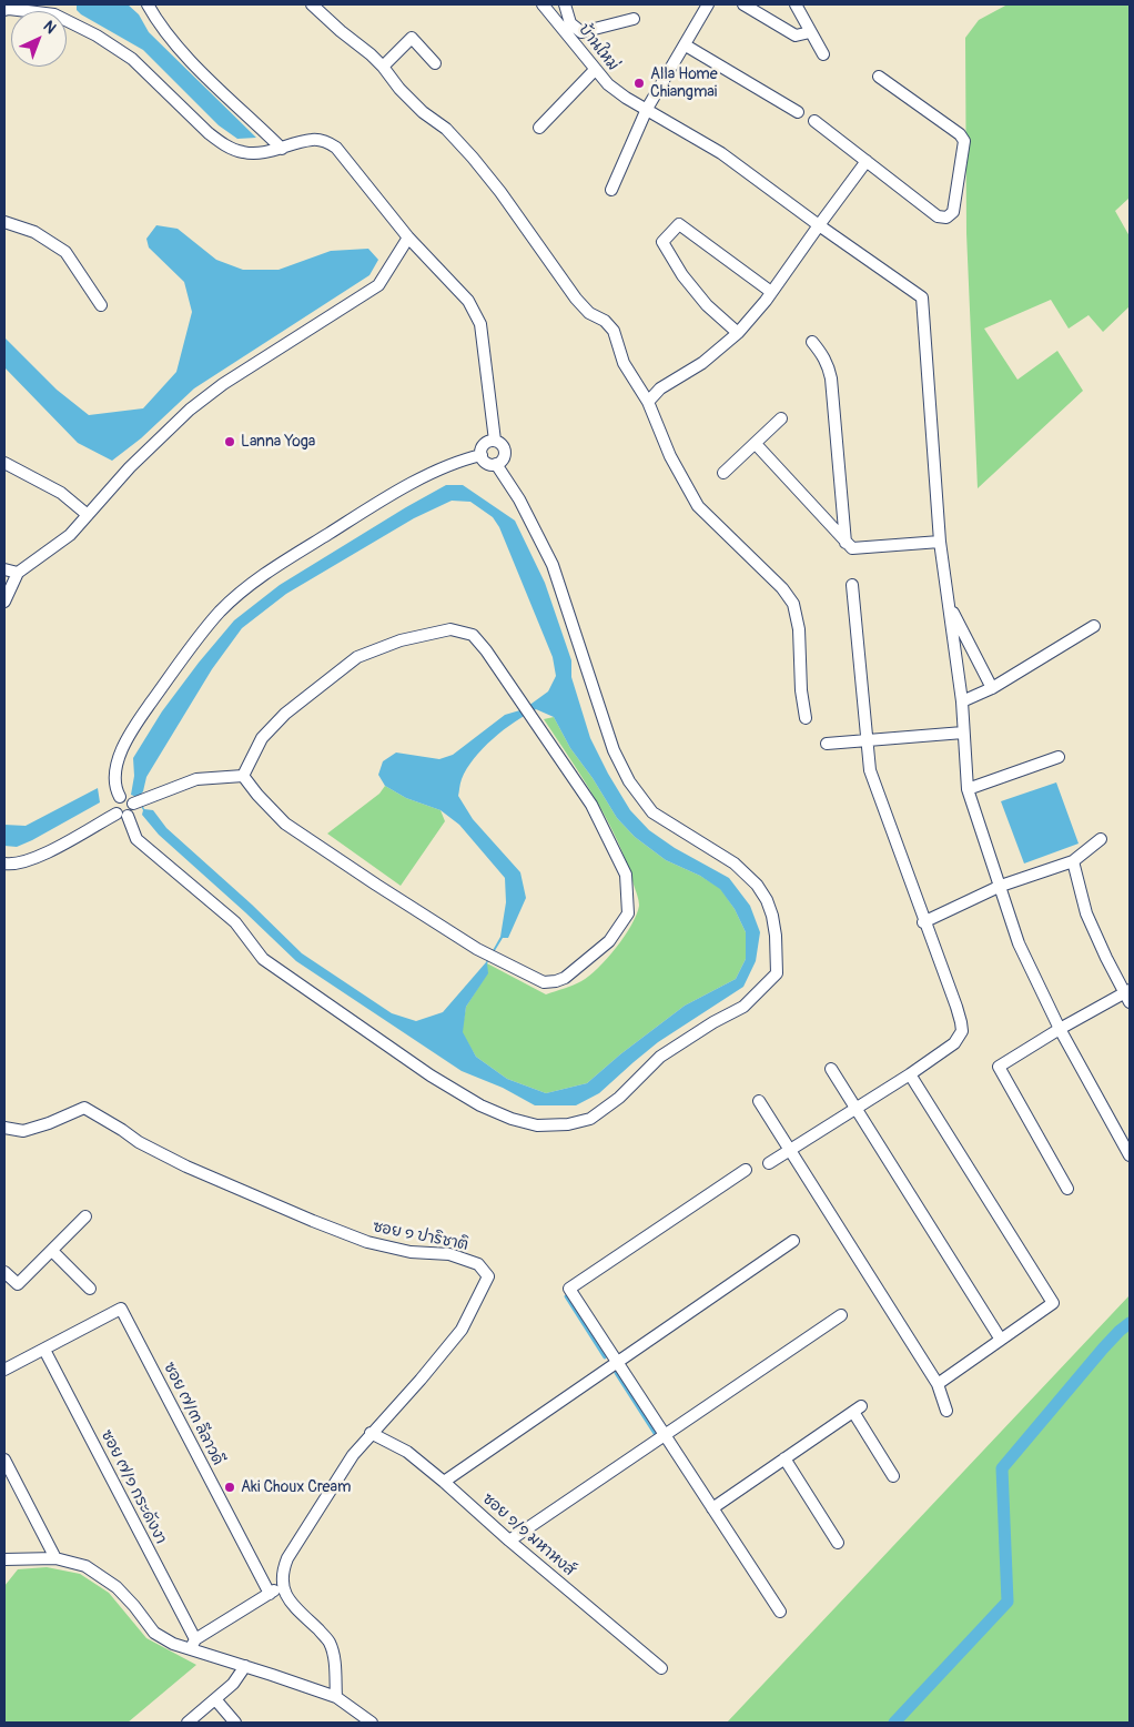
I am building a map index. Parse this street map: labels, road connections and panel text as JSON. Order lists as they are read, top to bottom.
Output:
{
  "streets": {
    "street": [
      "บ้านใหม่",
      "ซอย ๑ ปาริชาติ",
      "ซอย ๗/๓ ลีลาวดี",
      "ซอย ๗/๑ กระดังงา",
      "ซอย ๑/๑ มหาหงส์"
    ]
  },
  "crossings": [
    ["ซอย ๑ ปาริชาติ", "ซอย ๑/๑ มหาหงส์"],
    ["ซอย ๗/๓ ลีลาวดี", "ซอย ๗/๑ กระดังงา"]
  ],
  "places": ["Alla Home Chiangmai", "Lanna Yoga", "Aki Choux Cream"],
  "north": "top right"
}
